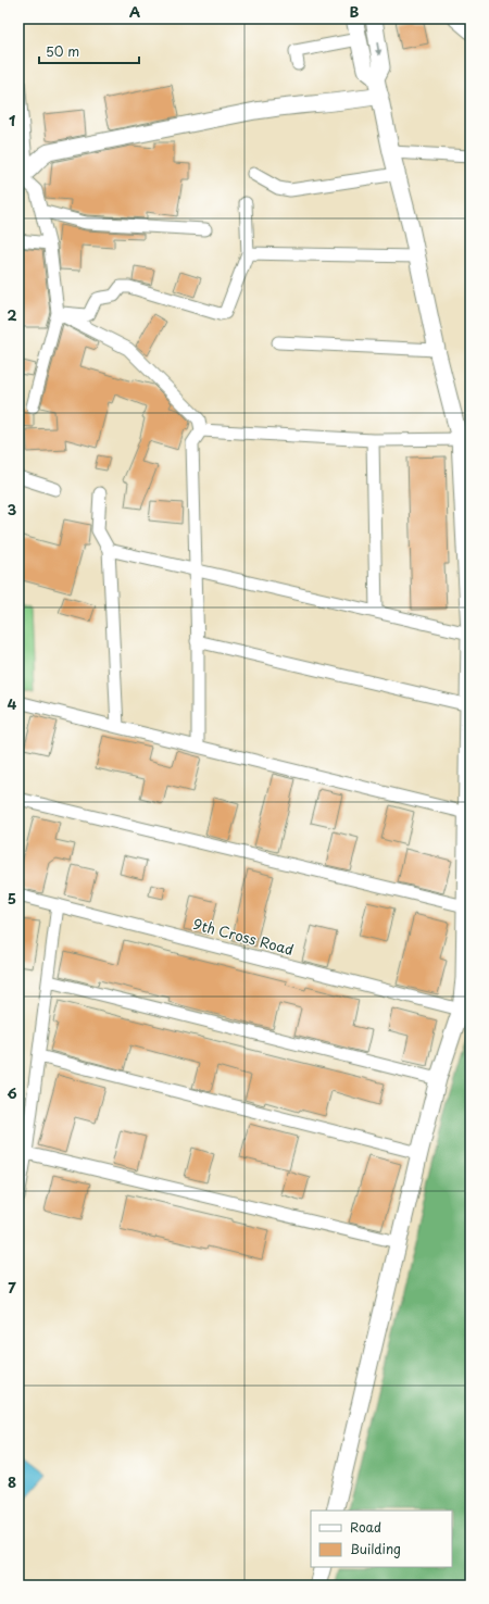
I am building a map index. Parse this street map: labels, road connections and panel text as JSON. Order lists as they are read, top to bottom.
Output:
{
  "streets": {
    "street": ["9th Cross Road"]
  },
  "legend": ["Road", "Building"],
  "scale_bar": "50 m",
  "grid": {
    "columns": ["A", "B"],
    "rows": [
      "1",
      "2",
      "3",
      "4",
      "5",
      "6",
      "7",
      "8"
    ]
  }
}
